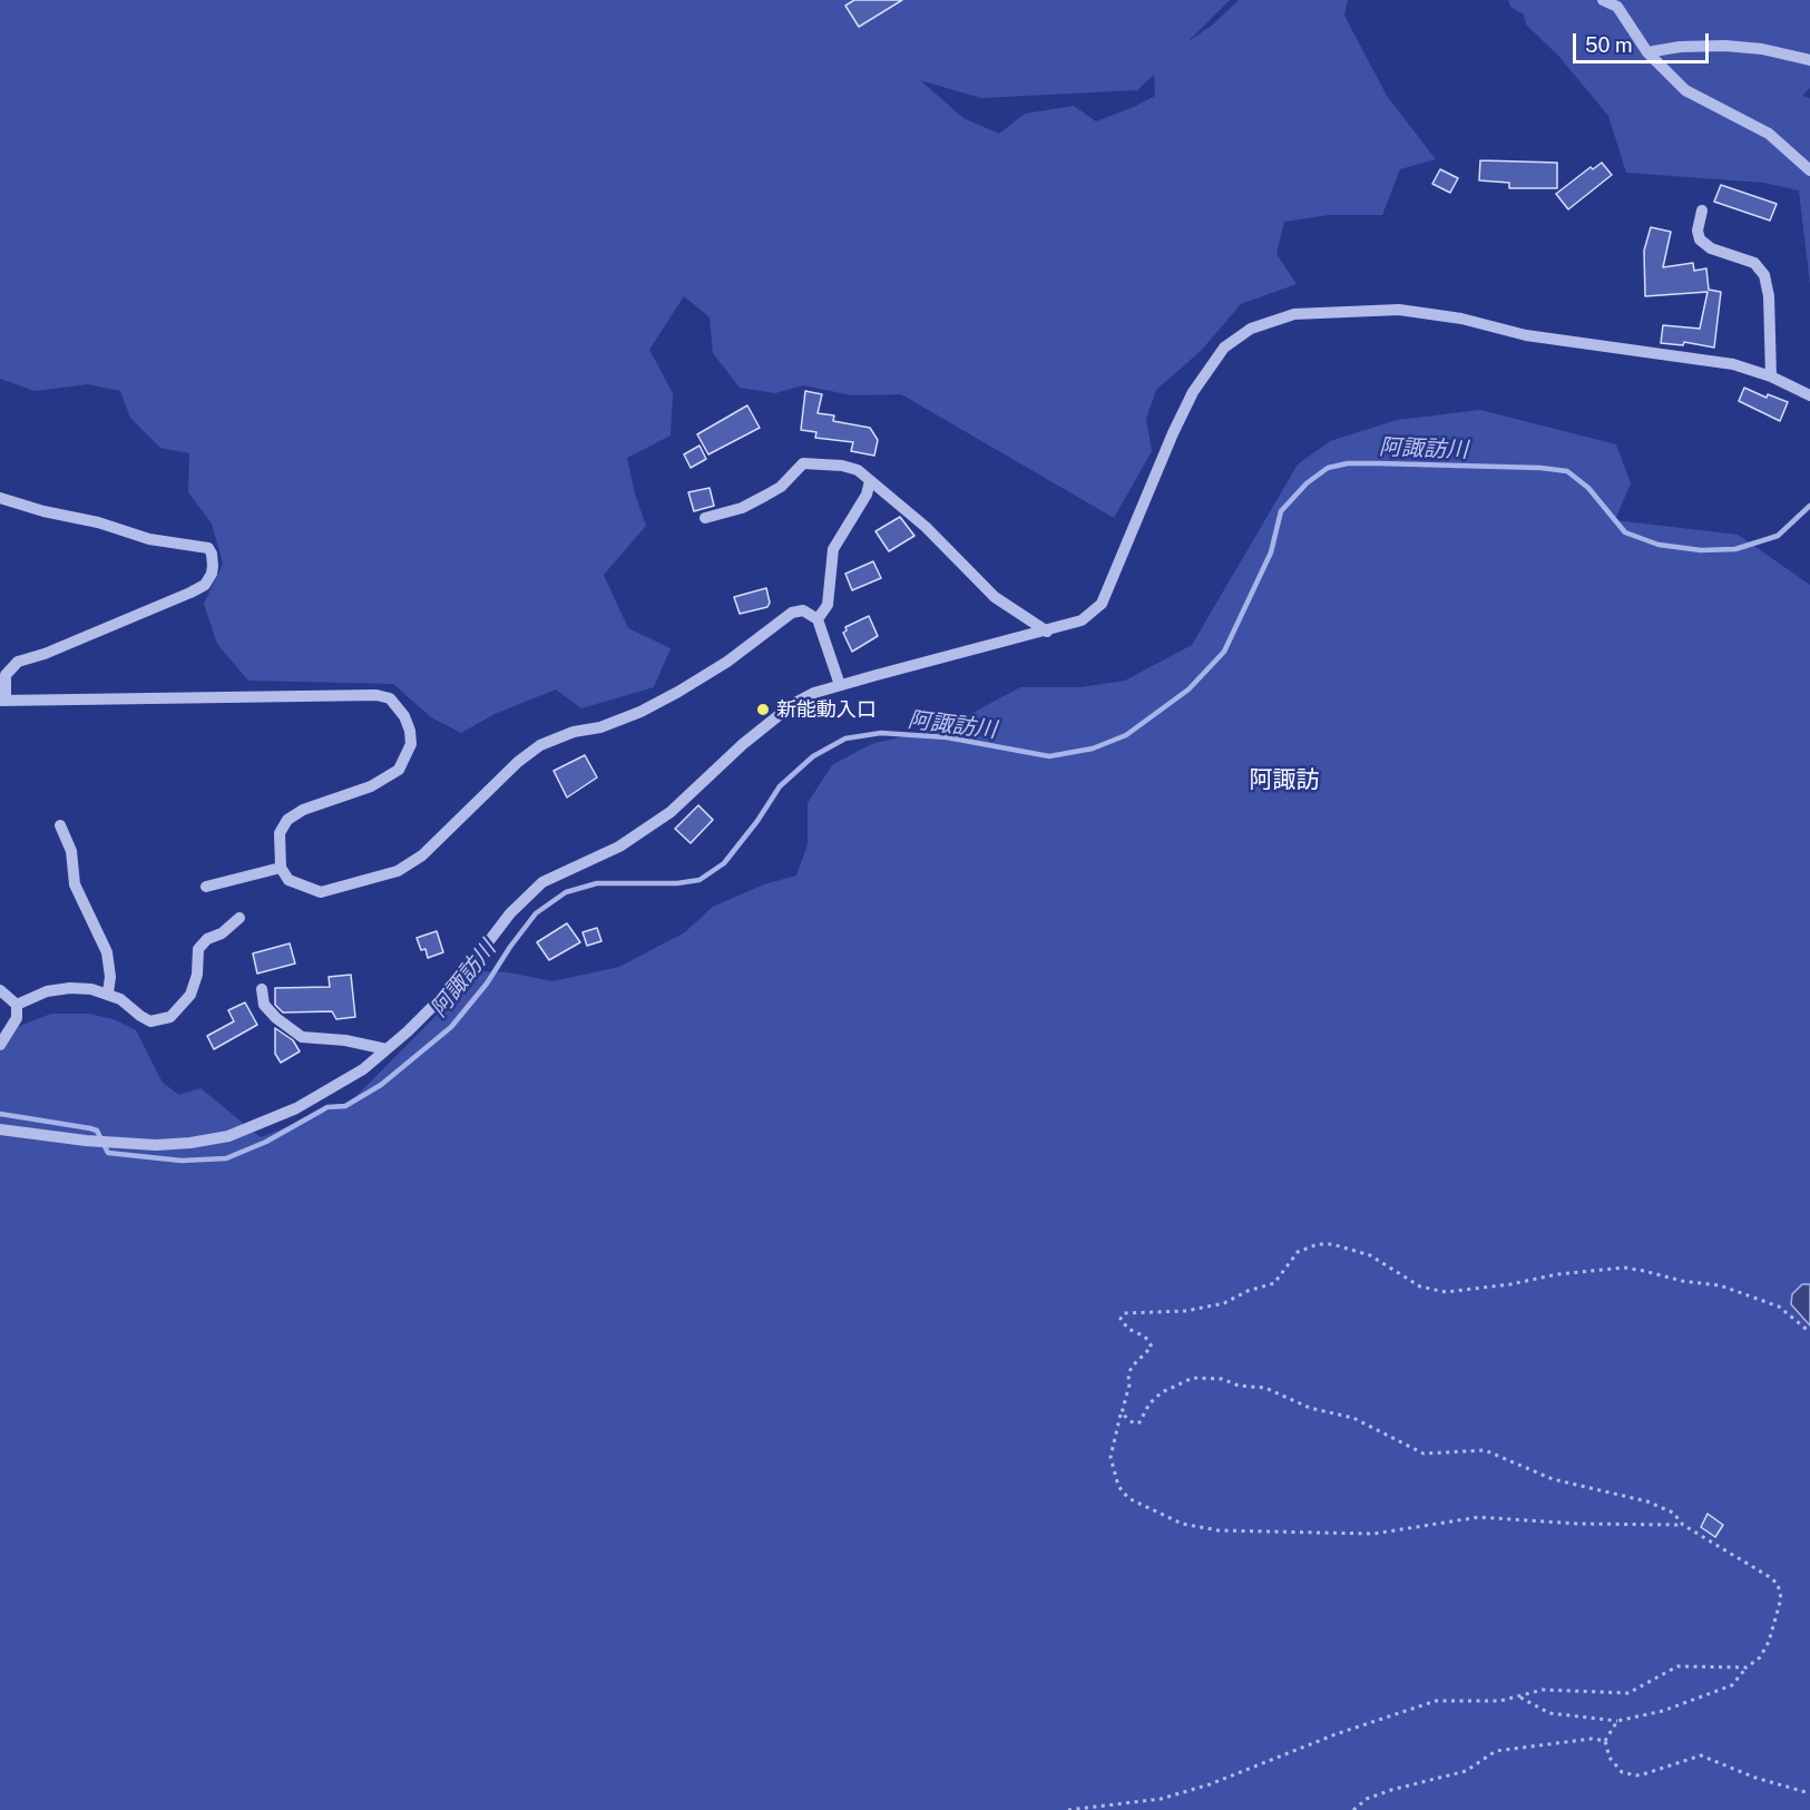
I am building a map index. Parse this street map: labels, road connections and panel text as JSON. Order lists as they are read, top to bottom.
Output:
{
  "districts": ["阿諏訪"],
  "water": ["阿諏訪川"],
  "places": ["新能動入口"],
  "scale_bar": "50 m"
}
